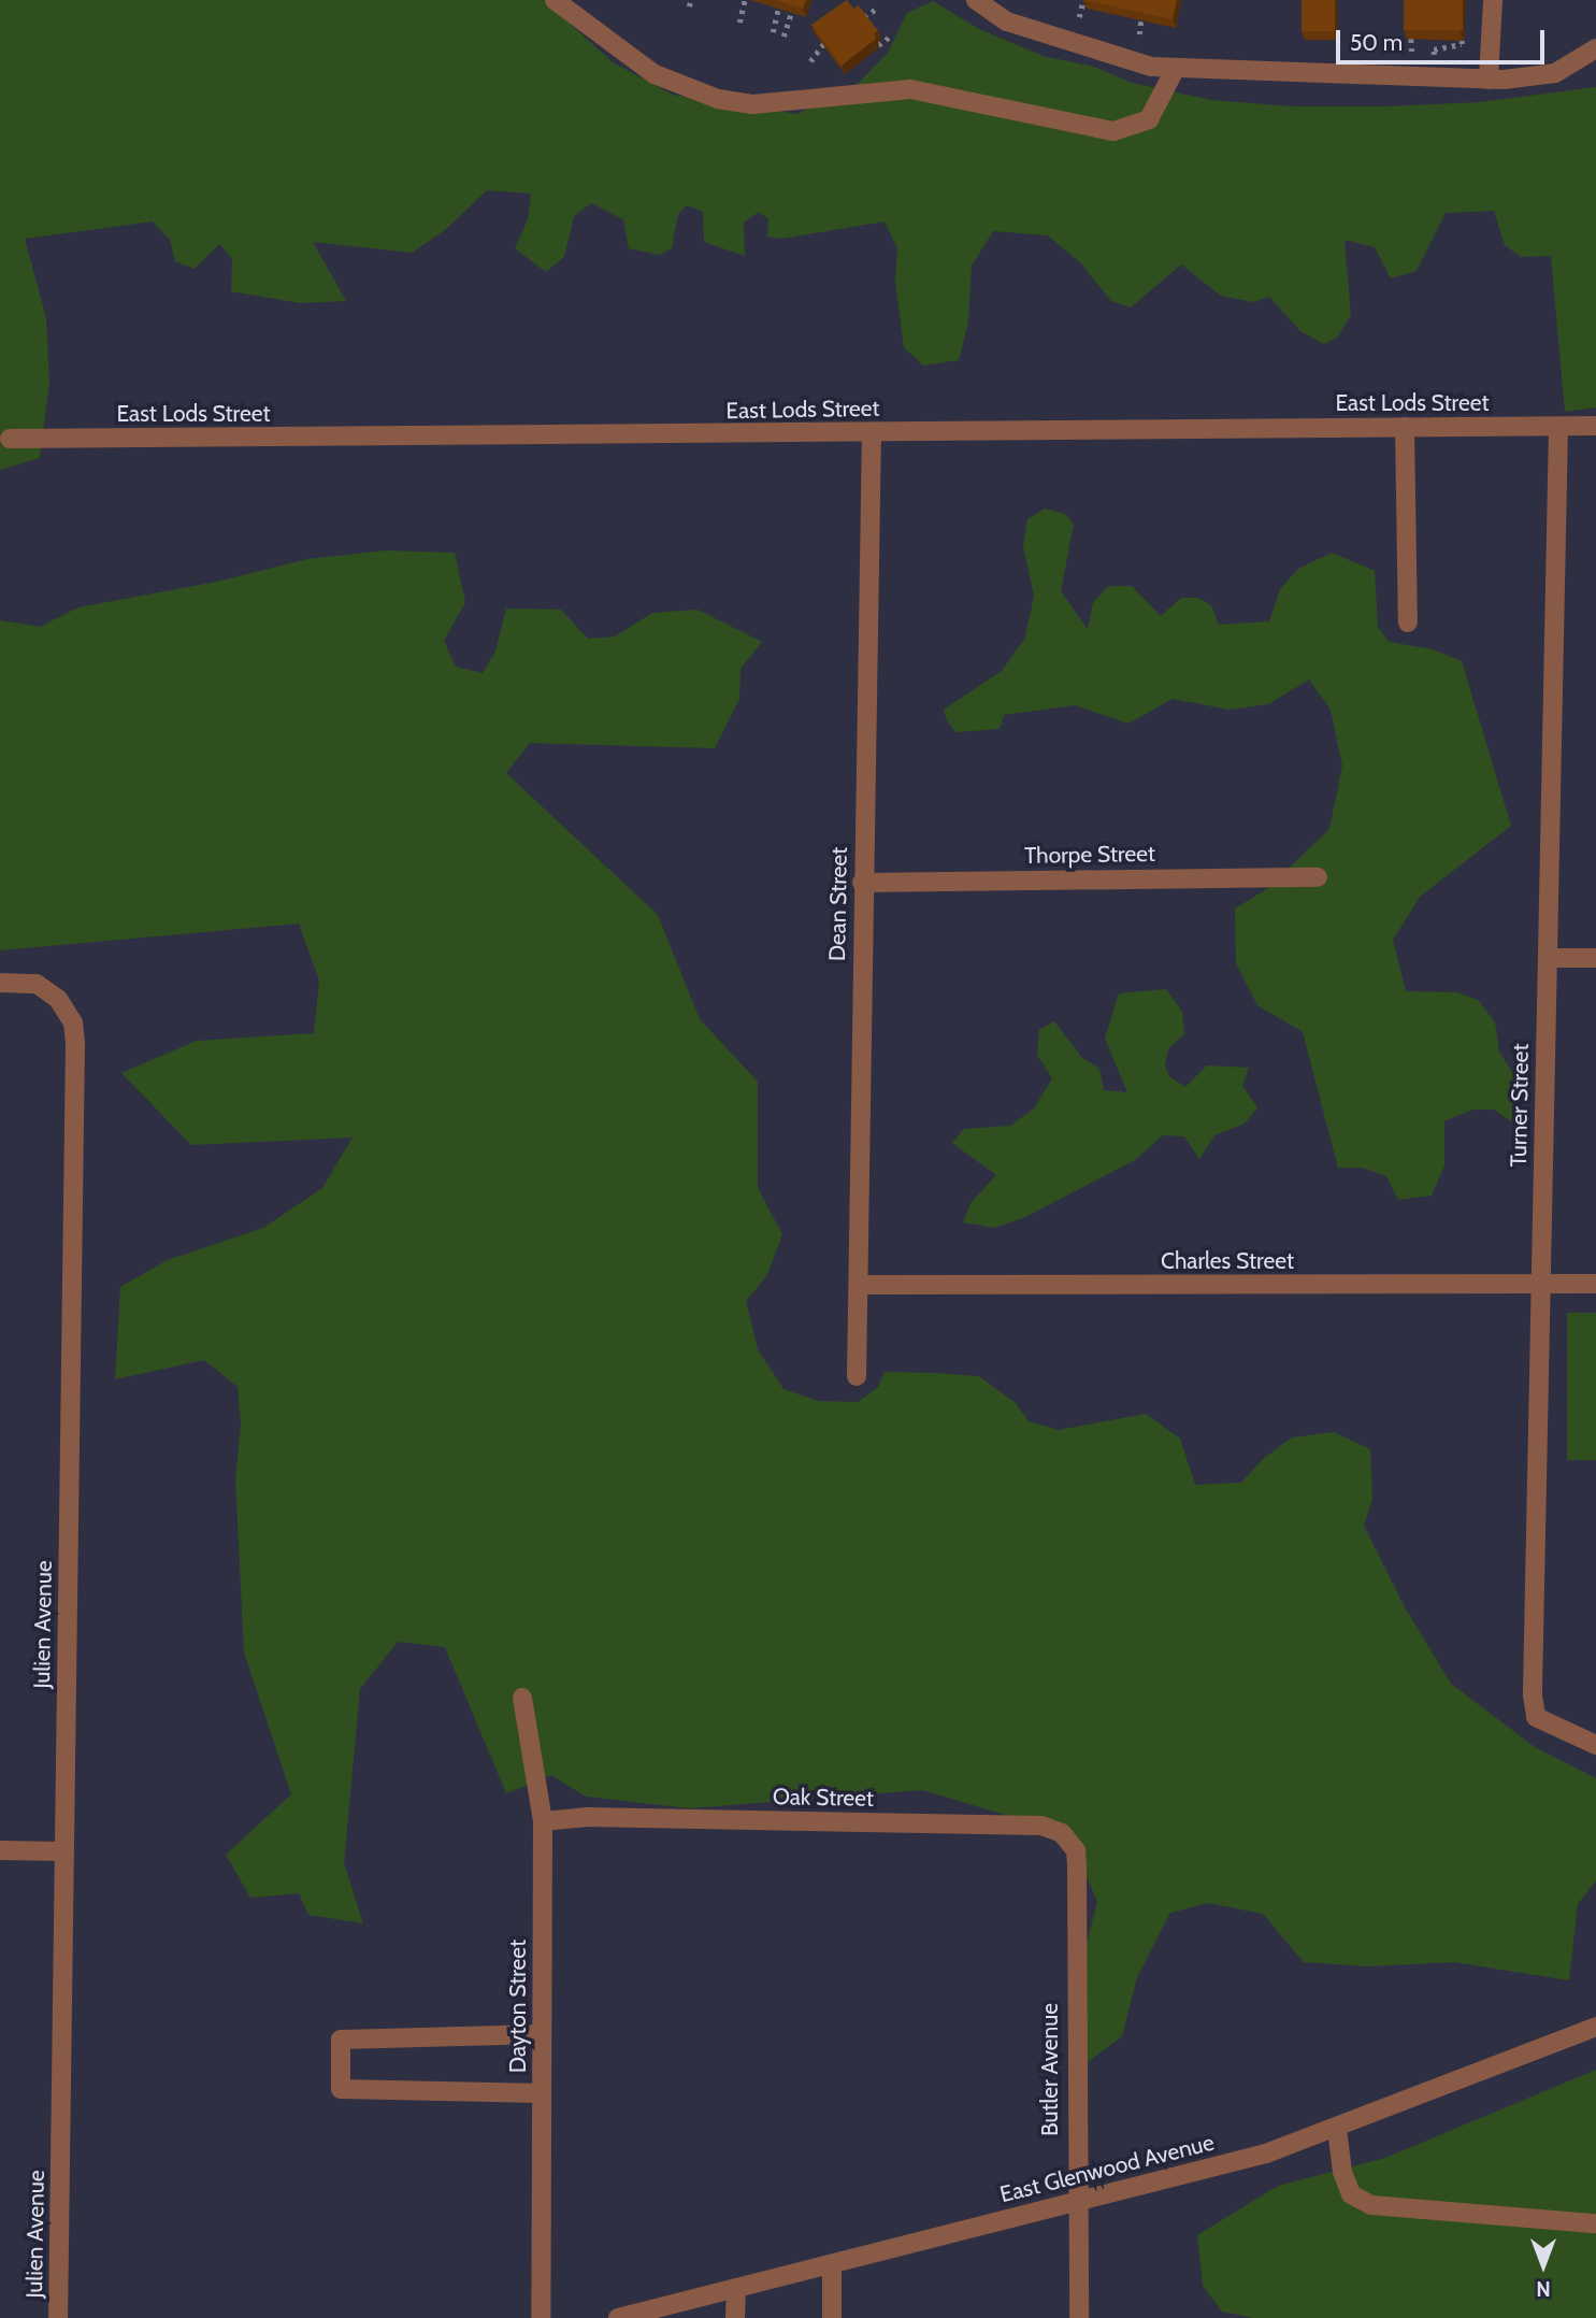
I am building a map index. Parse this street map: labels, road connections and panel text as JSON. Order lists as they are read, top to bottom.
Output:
{
  "streets": {
    "street": [
      "East Lods Street",
      "Thorpe Street",
      "Dean Street",
      "Turner Street",
      "Charles Street",
      "Julien Avenue",
      "Oak Street",
      "Dayton Street",
      "Butler Avenue",
      "East Glenwood Avenue"
    ]
  },
  "crossings": [
    ["East Lods Street", "Dean Street"],
    ["East Lods Street", "Turner Street"],
    ["Thorpe Street", "Dean Street"],
    ["Dean Street", "Charles Street"],
    ["Turner Street", "Charles Street"],
    ["Oak Street", "Dayton Street"],
    ["Oak Street", "Butler Avenue"],
    ["Butler Avenue", "East Glenwood Avenue"]
  ],
  "scale_bar": "50 m",
  "north": "bottom"
}
